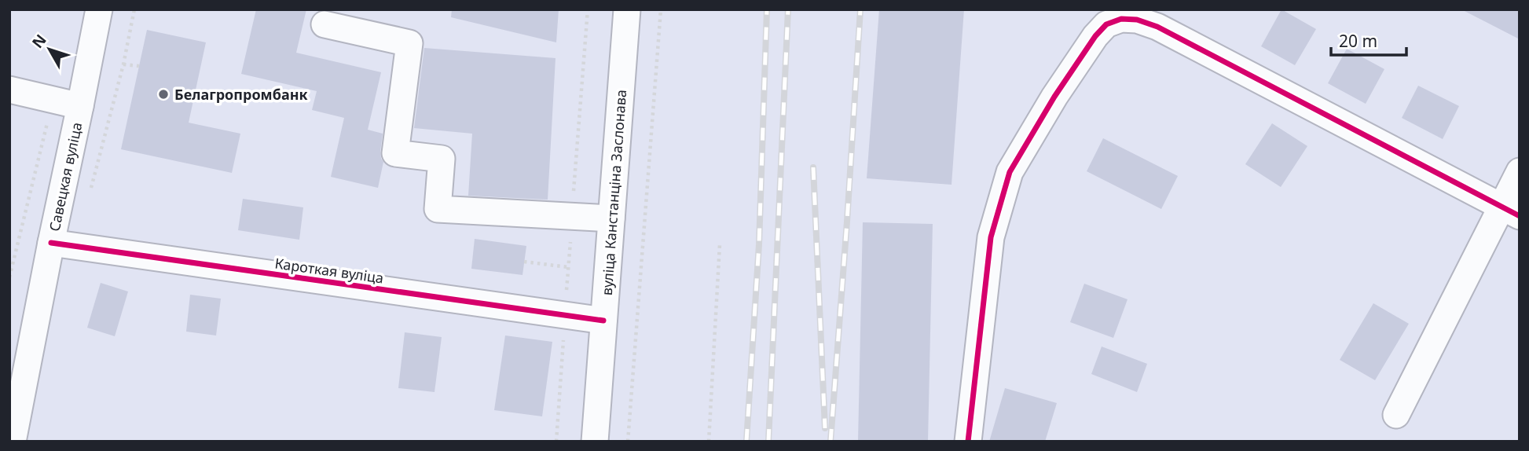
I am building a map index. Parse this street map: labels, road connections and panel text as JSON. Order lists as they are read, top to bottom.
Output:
{
  "streets": {
    "street": ["Савецкая вуліца", "вуліца Канстанціна Заслонава", "Кароткая вуліца"]
  },
  "crossings": [
    ["Савецкая вуліца", "Кароткая вуліца"],
    ["вуліца Канстанціна Заслонава", "Кароткая вуліца"]
  ],
  "places": ["Белагропромбанк"],
  "scale_bar": "20 m",
  "north": "top left"
}
